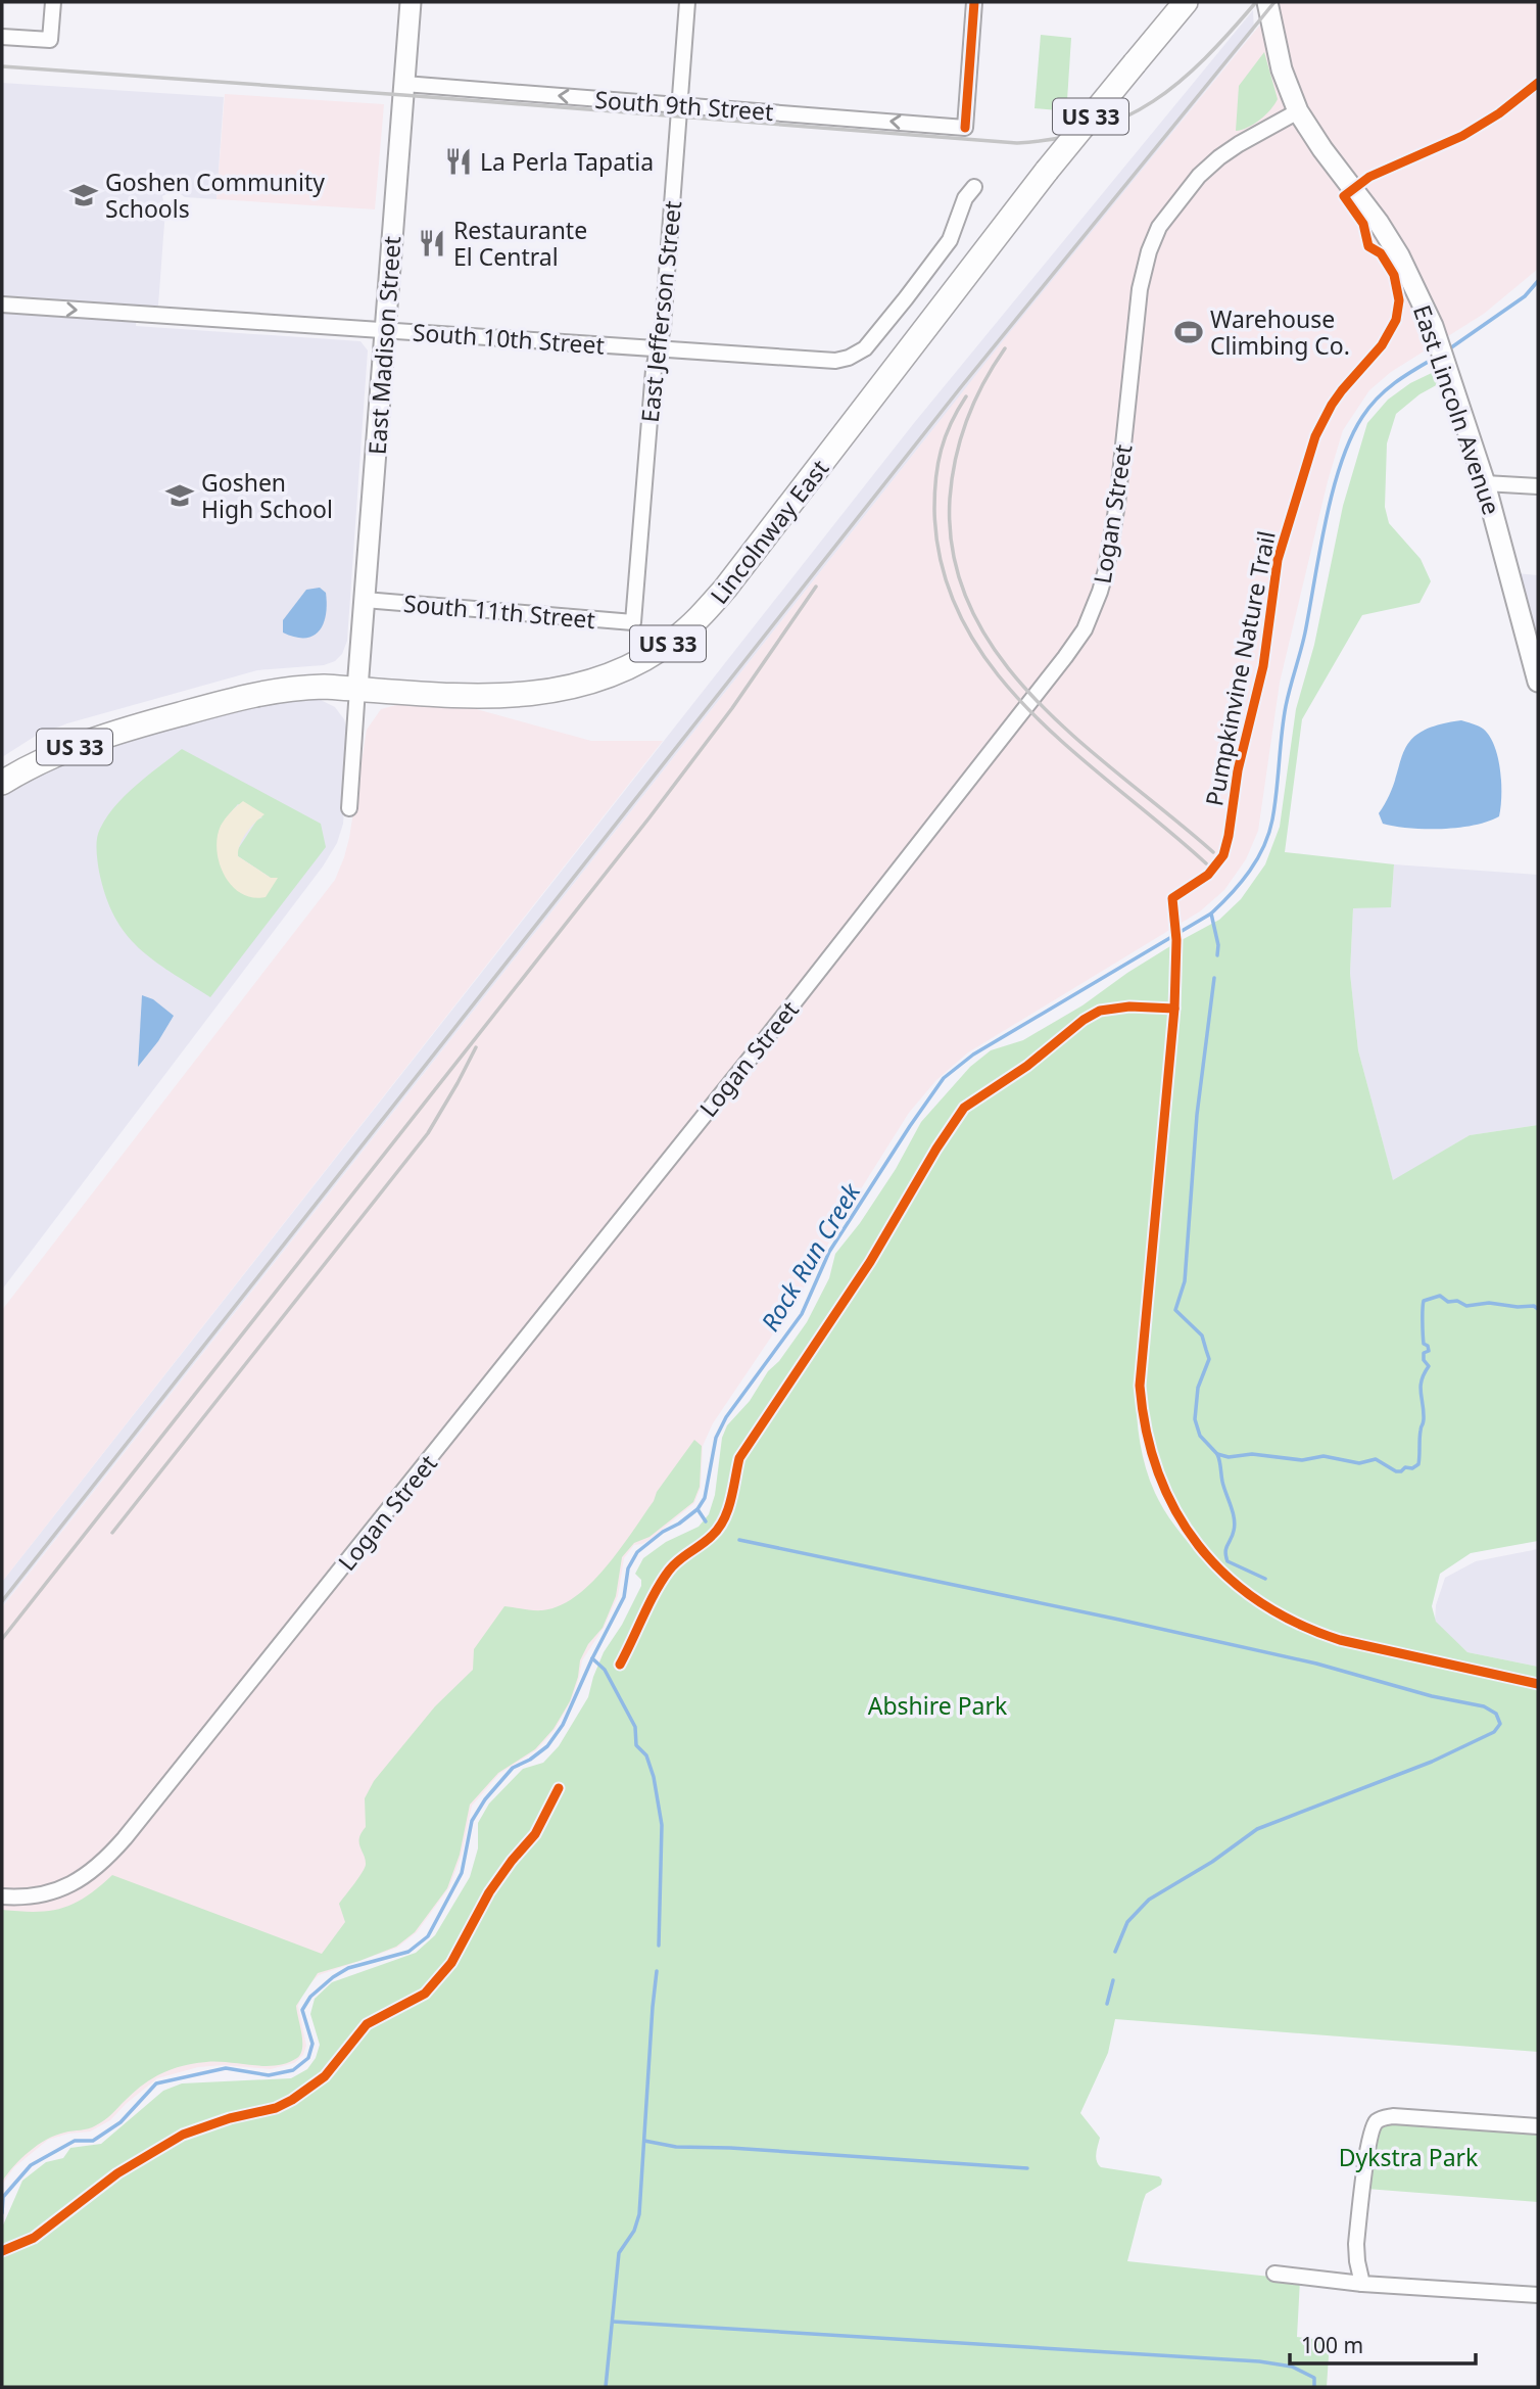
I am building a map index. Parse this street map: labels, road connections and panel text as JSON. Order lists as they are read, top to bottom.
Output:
{
  "streets": {
    "highway": ["US 33", "Lincolnway East"],
    "main road": ["East Madison Street", "East Lincoln Avenue"],
    "street": [
      "South 9th Street",
      "East Jefferson Street",
      "South 10th Street",
      "Logan Street",
      "South 11th Street"
    ],
    "cycle path": ["Pumpkinvine Nature Trail"]
  },
  "crossings": [
    ["South 9th Street", "East Jefferson Street"],
    ["South 9th Street", "East Madison Street"],
    ["East Jefferson Street", "South 10th Street"],
    ["East Jefferson Street", "South 11th Street"],
    ["South 10th Street", "East Madison Street"],
    ["East Madison Street", "Lincolnway East"],
    ["East Madison Street", "South 11th Street"],
    ["East Lincoln Avenue", "Logan Street"]
  ],
  "one_way": ["South 9th Street", "South 10th Street"],
  "water": ["Rock Run Creek"],
  "parks": ["Abshire Park", "Dykstra Park"],
  "places": {
    "restaurant": ["La Perla Tapatia", "Restaurante El Central"],
    "school or university": ["Goshen Community Schools", "Goshen High School"],
    "sports": ["Warehouse Climbing Co."]
  },
  "scale_bar": "100 m"
}
